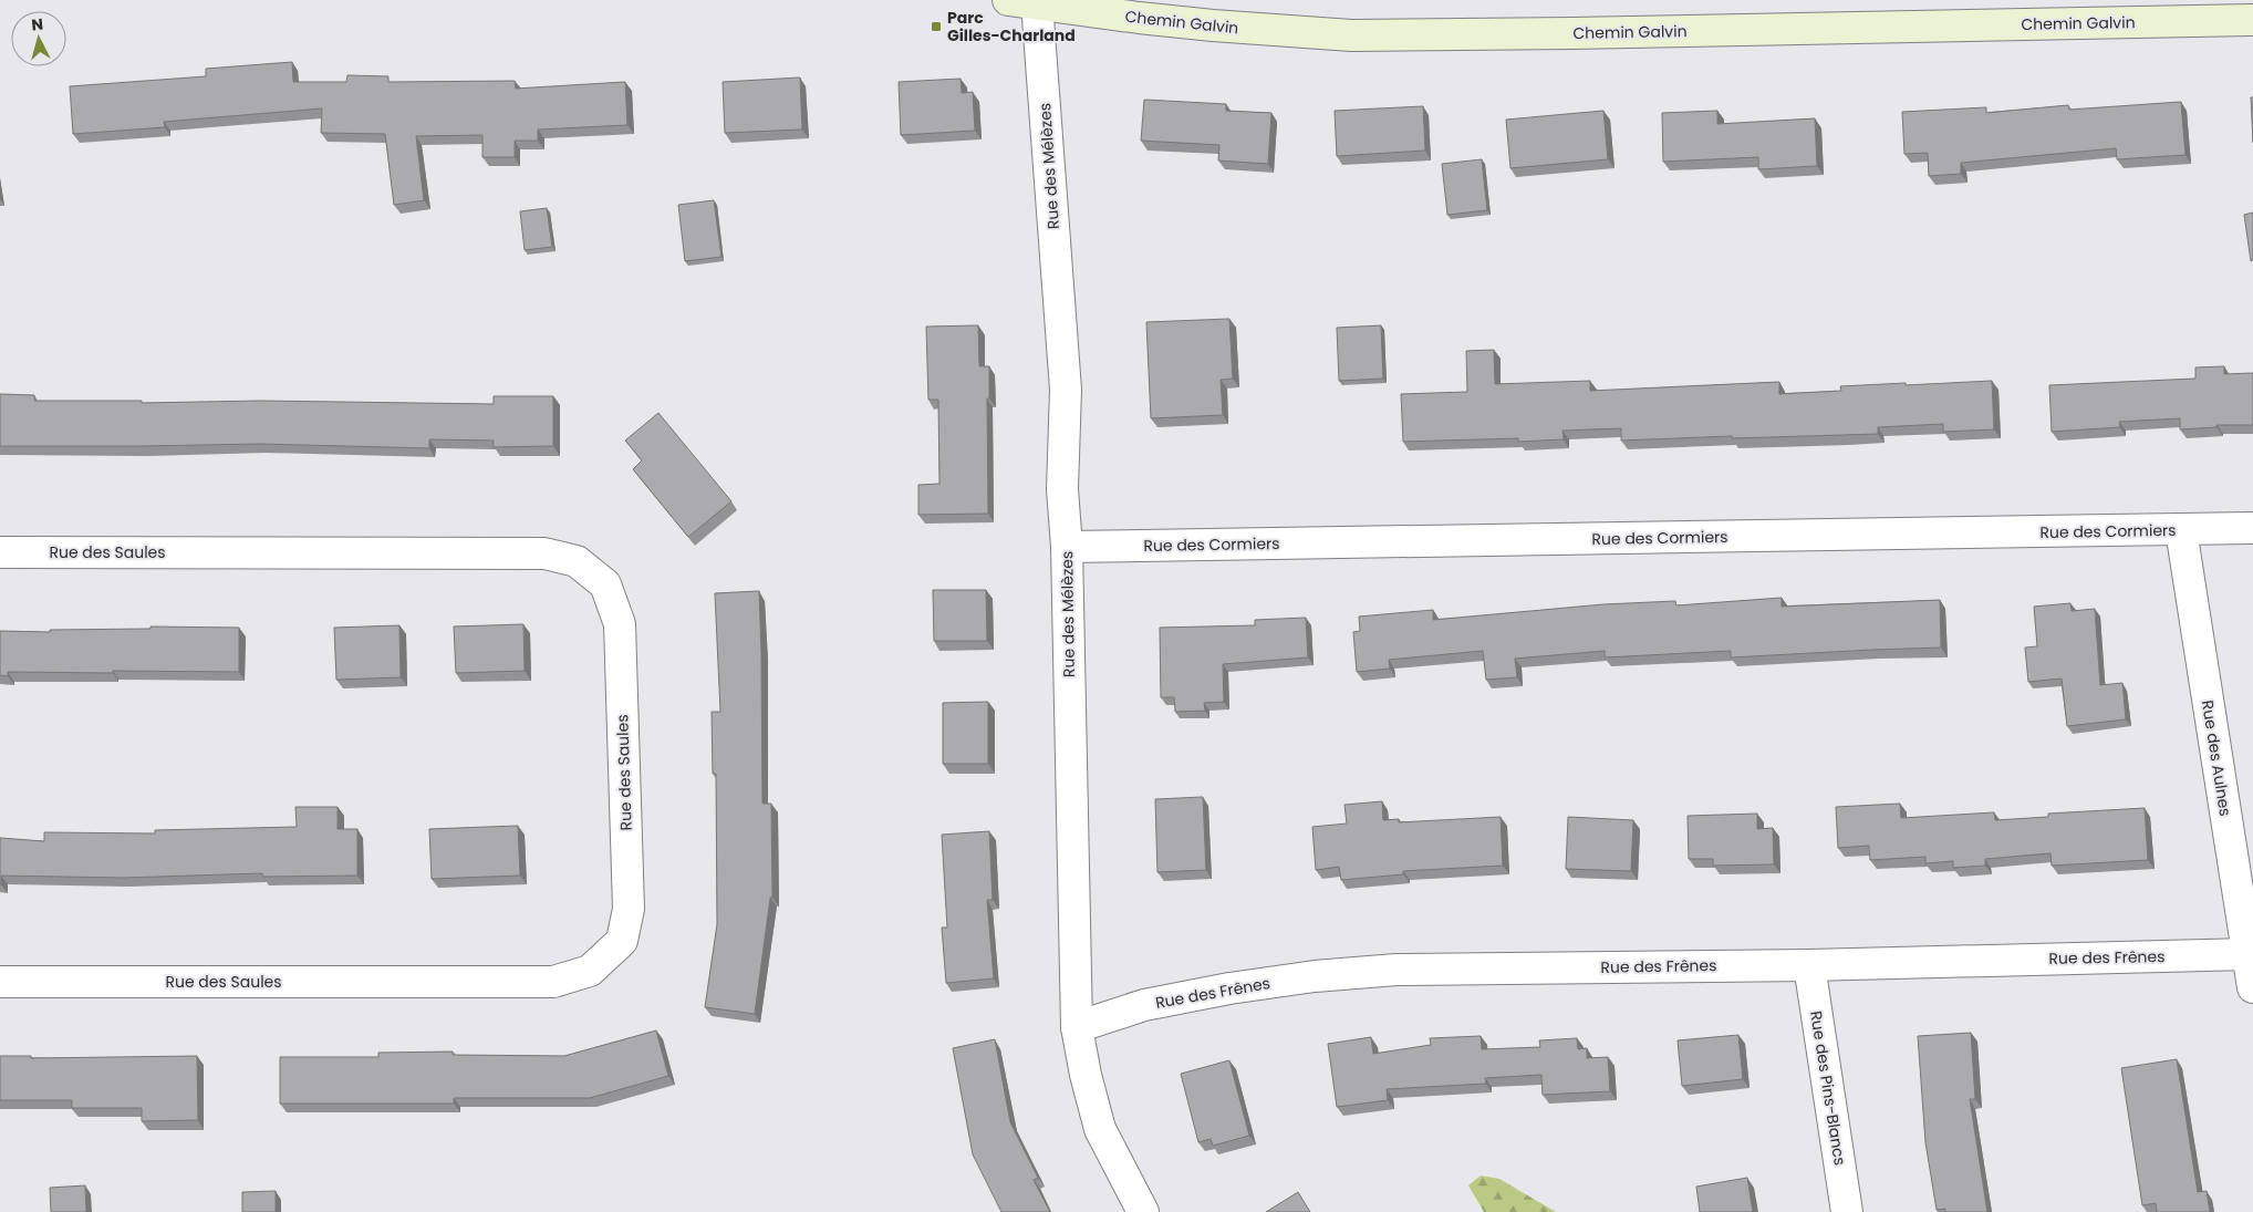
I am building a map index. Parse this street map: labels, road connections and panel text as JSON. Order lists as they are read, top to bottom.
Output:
{
  "streets": {
    "street": [
      "Chemin Galvin",
      "Rue des Mélèzes",
      "Rue des Cormiers",
      "Rue des Saules",
      "Rue des Aulnes",
      "Rue des Frênes",
      "Rue des Pins-Blancs"
    ]
  },
  "crossings": [
    ["Chemin Galvin", "Rue des Mélèzes"],
    ["Rue des Mélèzes", "Rue des Cormiers"],
    ["Rue des Mélèzes", "Rue des Frênes"],
    ["Rue des Cormiers", "Rue des Aulnes"],
    ["Rue des Aulnes", "Rue des Frênes"],
    ["Rue des Frênes", "Rue des Pins-Blancs"]
  ],
  "places": {
    "transit": ["Parc Gilles-Charland"]
  },
  "north": "top"
}
